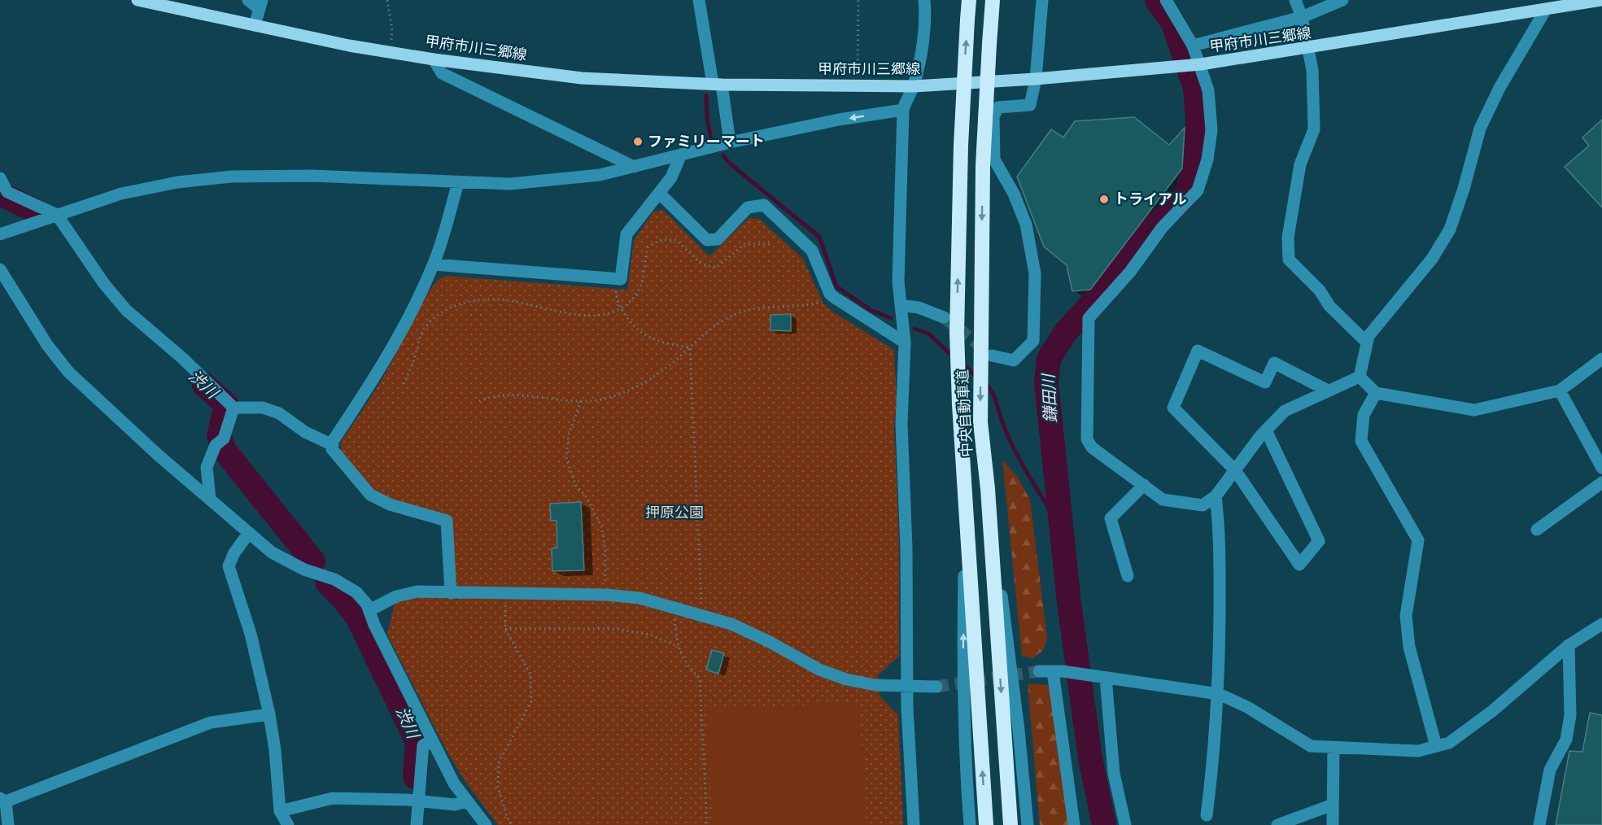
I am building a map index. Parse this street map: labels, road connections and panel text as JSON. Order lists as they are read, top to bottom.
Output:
{
  "streets": {
    "highway": ["中央自動車道"],
    "main road": ["甲府市川三郷線"]
  },
  "water": ["渋川", "鎌田川"],
  "parks": ["押原公園"],
  "places": ["ファミリーマート", "トライアル"]
}
